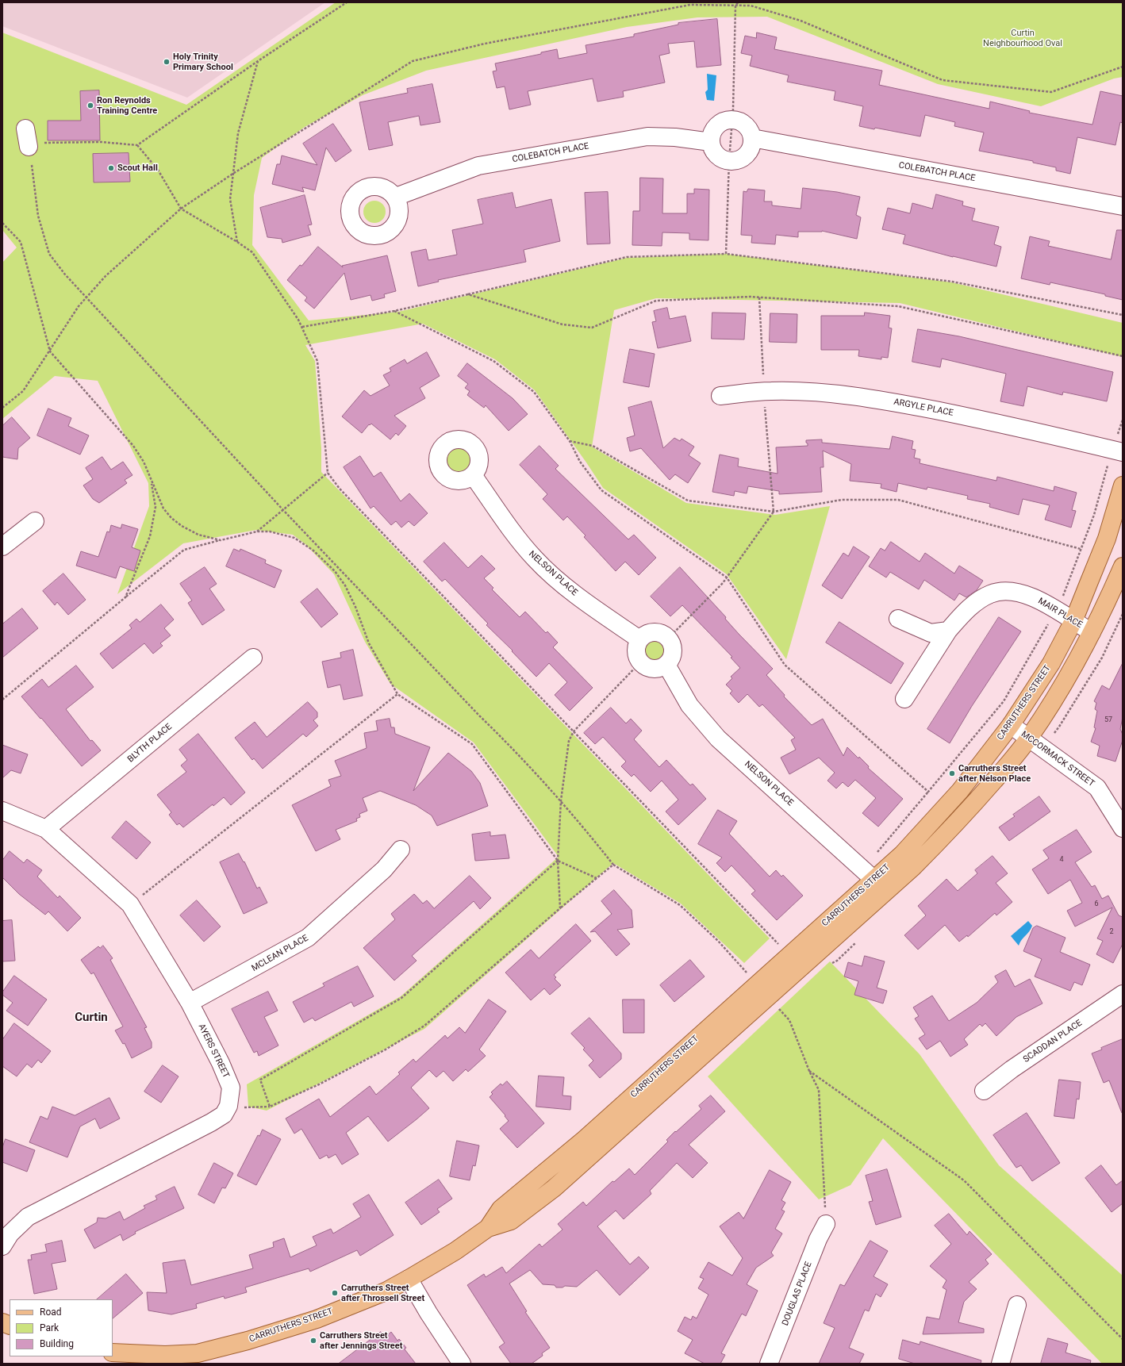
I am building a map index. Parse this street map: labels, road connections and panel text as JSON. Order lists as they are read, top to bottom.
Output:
{
  "streets": {
    "main road": ["CARRUTHERS STREET"],
    "street": [
      "COLEBATCH PLACE",
      "ARGYLE PLACE",
      "NELSON PLACE",
      "MAIR PLACE",
      "BLYTH PLACE",
      "MCCORMACK STREET",
      "MCLEAN PLACE",
      "SCADDAN PLACE",
      "AYERS STREET",
      "DOUGLAS PLACE"
    ]
  },
  "crossings": [
    ["NELSON PLACE", "CARRUTHERS STREET"],
    ["MAIR PLACE", "CARRUTHERS STREET"],
    ["CARRUTHERS STREET", "MCCORMACK STREET"],
    ["BLYTH PLACE", "AYERS STREET"],
    ["MCLEAN PLACE", "AYERS STREET"]
  ],
  "districts": ["Curtin"],
  "parks": ["Curtin Neighbourhood Oval"],
  "places": [
    "Holy Trinity Primary School",
    "Ron Reynolds Training Centre",
    "Scout Hall",
    "Carruthers Street after Nelson Place",
    "Carruthers Street after Throssell Street",
    "Carruthers Street after Jennings Street"
  ],
  "house_numbers": [
    "57",
    "4",
    "6",
    "2"
  ],
  "legend": ["Road", "Park", "Building"]
}
